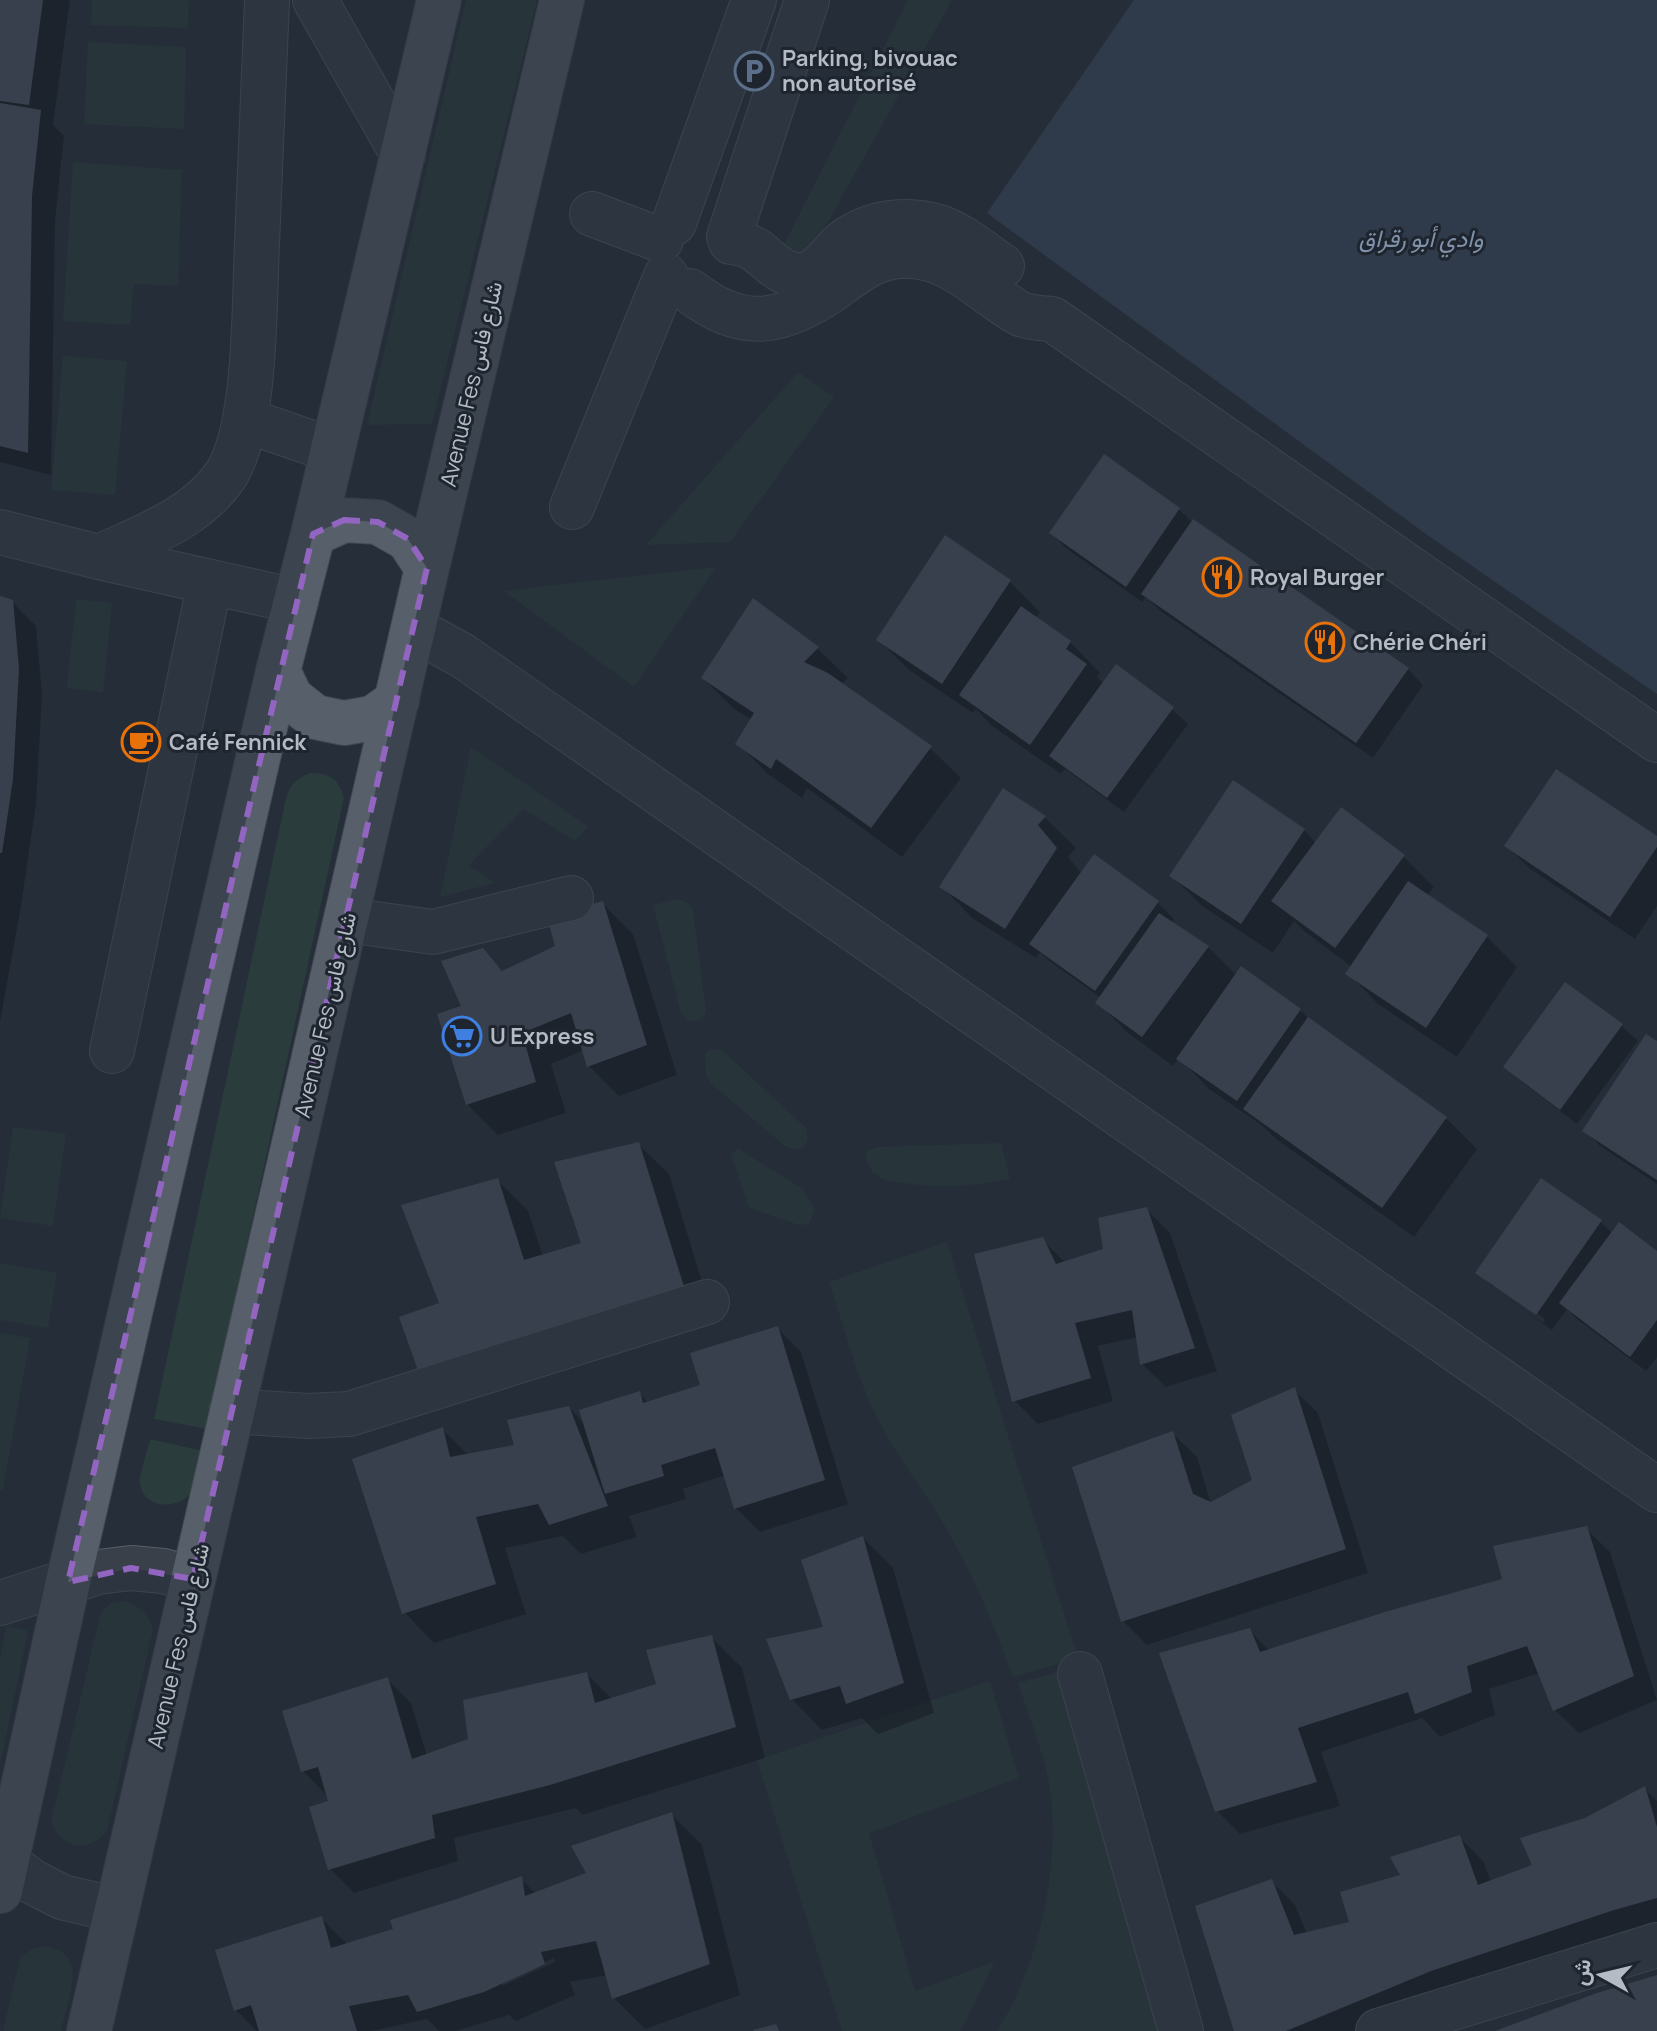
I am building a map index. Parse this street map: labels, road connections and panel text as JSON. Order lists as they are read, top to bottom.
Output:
{
  "streets": {
    "main road": ["Avenue Fes شارع فاس"]
  },
  "water": ["وادي أبو رقراق"],
  "places": {
    "parking": ["Parking, bivouac non autorisé"],
    "restaurant": ["Royal Burger", "Chérie Chéri"],
    "cafe": ["Café Fennick"],
    "supermarket": ["U Express"]
  },
  "north": "left"
}
